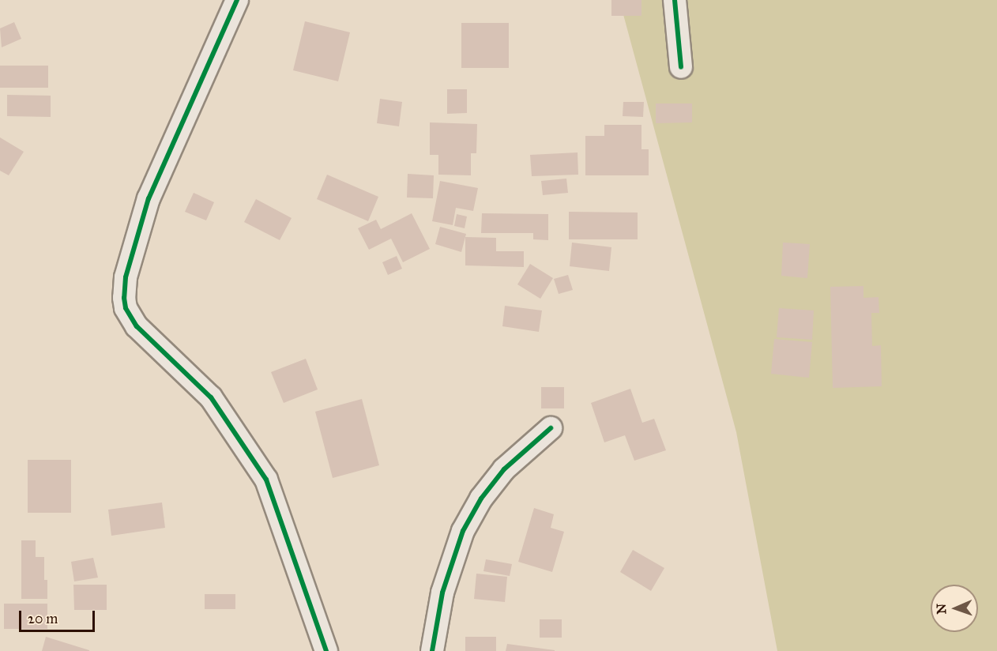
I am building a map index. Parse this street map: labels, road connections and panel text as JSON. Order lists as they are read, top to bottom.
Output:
{
  "scale_bar": "20 m",
  "north": "left"
}
